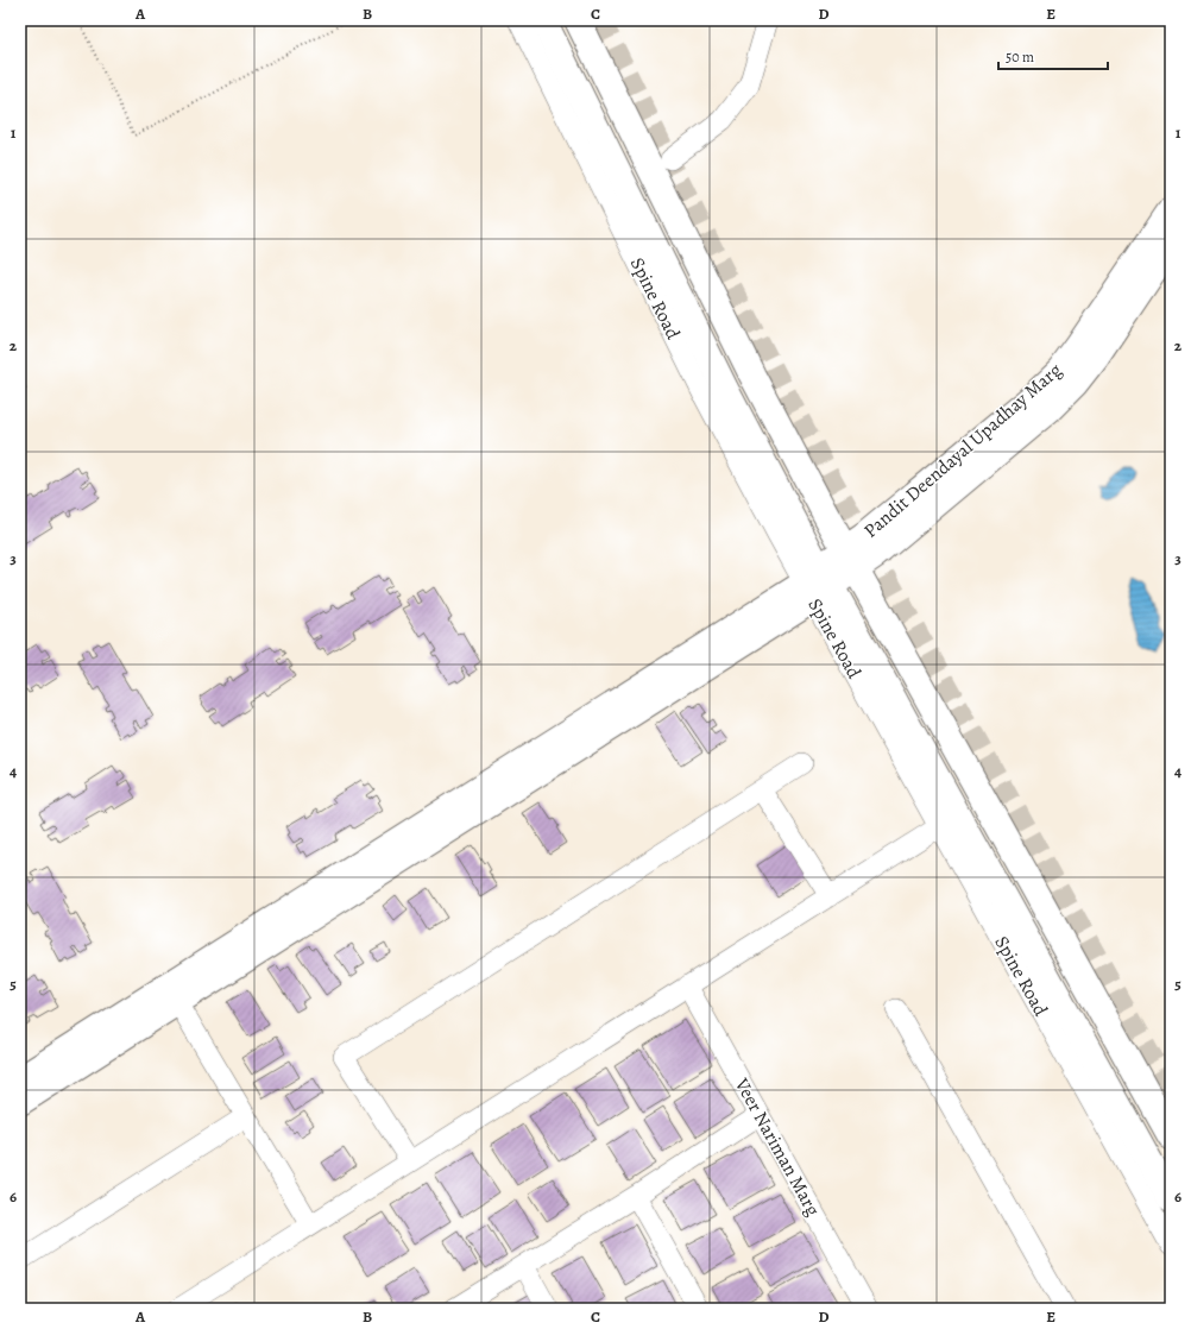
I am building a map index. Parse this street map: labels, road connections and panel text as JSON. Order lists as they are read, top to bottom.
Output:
{
  "streets": {
    "main road": ["Spine Road", "Pandit Deendayal Upadhay Marg"],
    "street": ["Veer Nariman Marg"]
  },
  "crossings": [
    ["Spine Road", "Pandit Deendayal Upadhay Marg"]
  ],
  "scale_bar": "50 m",
  "grid": {
    "columns": [
      "A",
      "B",
      "C",
      "D",
      "E"
    ],
    "rows": [
      "1",
      "2",
      "3",
      "4",
      "5",
      "6"
    ]
  }
}
